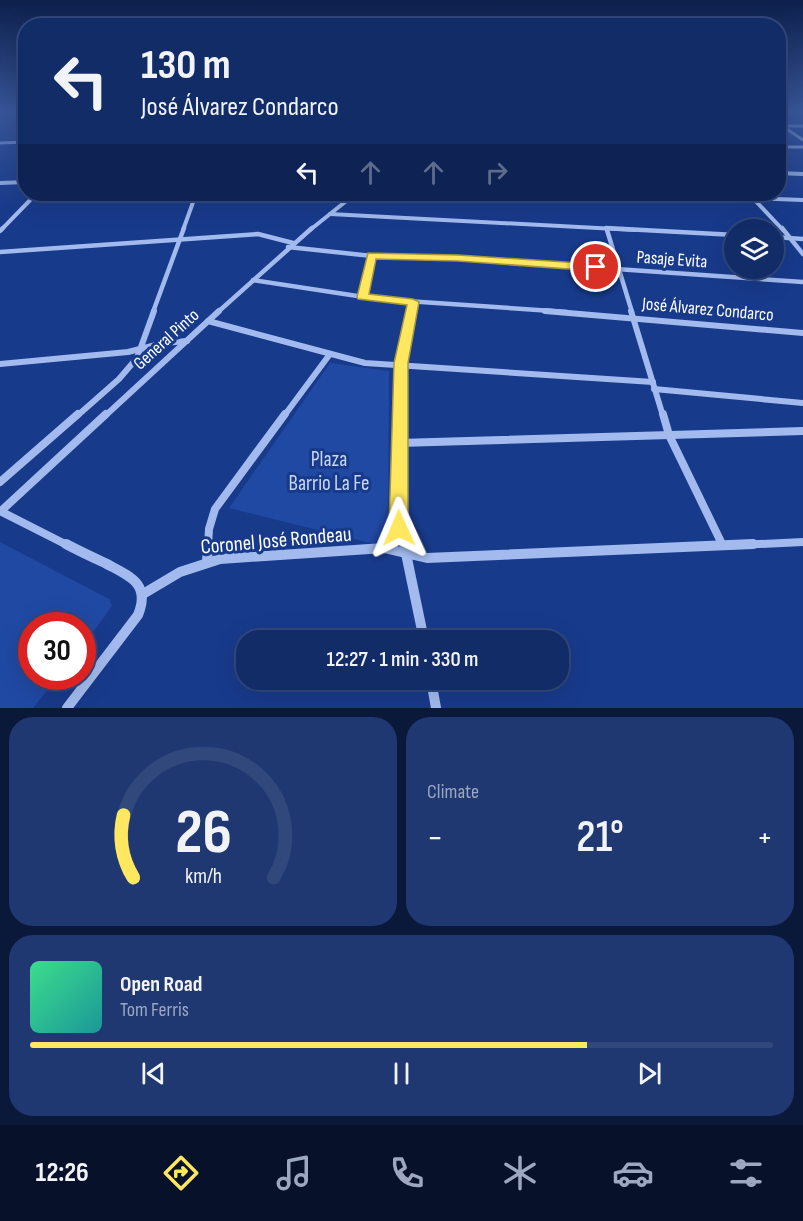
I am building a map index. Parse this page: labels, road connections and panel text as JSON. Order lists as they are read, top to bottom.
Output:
{
  "streets": {
    "street": [
      "Pasaje Evita",
      "José Álvarez Condarco",
      "General Pinto",
      "Coronel José Rondeau"
    ]
  },
  "crossings": [
    ["Pasaje Evita", "General Pinto"],
    ["José Álvarez Condarco", "General Pinto"]
  ],
  "parks": ["Plaza Barrio La Fe"],
  "page": {
    "turn": ["130 m", "José Álvarez Condarco"],
    "limit": "30",
    "trip": "12:27 · 1 min · 330 m",
    "tile": "Climate",
    "heat": ["−", "21°", "+"],
    "song": ["Open Road", "Tom Ferris"],
    "tabs": "12:26",
    "gauge": ["26", "km/h"]
  }
}
